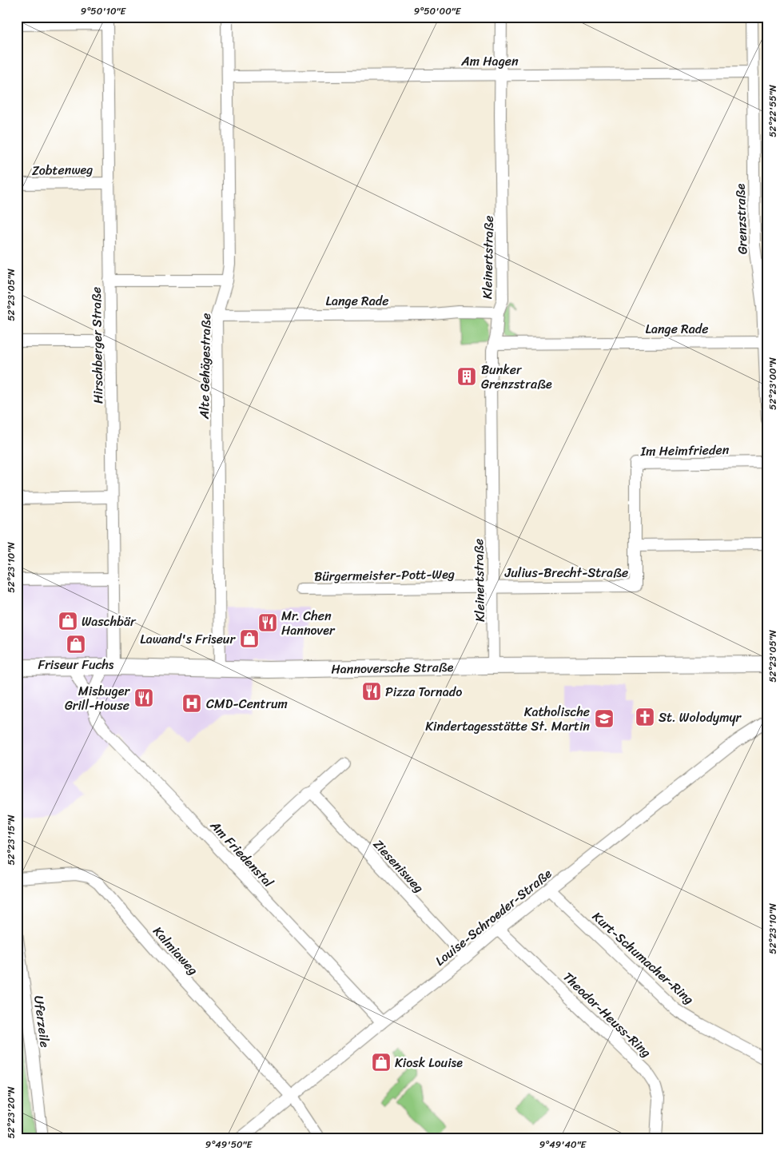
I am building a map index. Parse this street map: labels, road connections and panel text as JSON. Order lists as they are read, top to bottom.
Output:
{
  "streets": {
    "main road": ["Hannoversche Straße"],
    "street": [
      "Am Hagen",
      "Zobtenweg",
      "Grenzstraße",
      "Kleinertstraße",
      "Lange Rade",
      "Hirschberger Straße",
      "Alte Gehägestraße",
      "Im Heimfrieden",
      "Julius-Brecht-Straße",
      "Bürgermeister-Pott-Weg",
      "Am Friedenstal",
      "Ziesenisweg",
      "Louise-Schroeder-Straße",
      "Kalmiaweg",
      "Kurt-Schumacher-Ring",
      "Theodor-Heuss-Ring",
      "Uferzeile"
    ]
  },
  "crossings": [
    ["Am Hagen", "Grenzstraße"],
    ["Am Hagen", "Kleinertstraße"],
    ["Am Hagen", "Alte Gehägestraße"],
    ["Zobtenweg", "Hirschberger Straße"],
    ["Grenzstraße", "Lange Rade"],
    ["Kleinertstraße", "Lange Rade"],
    ["Kleinertstraße", "Julius-Brecht-Straße"],
    ["Kleinertstraße", "Bürgermeister-Pott-Weg"],
    ["Kleinertstraße", "Hannoversche Straße"],
    ["Lange Rade", "Alte Gehägestraße"],
    ["Hirschberger Straße", "Hannoversche Straße"],
    ["Alte Gehägestraße", "Hannoversche Straße"],
    ["Im Heimfrieden", "Julius-Brecht-Straße"],
    ["Julius-Brecht-Straße", "Bürgermeister-Pott-Weg"],
    ["Hannoversche Straße", "Am Friedenstal"],
    ["Am Friedenstal", "Louise-Schroeder-Straße"],
    ["Ziesenisweg", "Louise-Schroeder-Straße"],
    ["Louise-Schroeder-Straße", "Kalmiaweg"],
    ["Louise-Schroeder-Straße", "Kurt-Schumacher-Ring"],
    ["Louise-Schroeder-Straße", "Theodor-Heuss-Ring"]
  ],
  "places": {
    "building": ["Bunker Grenzstraße"],
    "shop": [
      "Waschbär",
      "Lawand's Friseur",
      "Friseur Fuchs",
      "Kiosk Louise"
    ],
    "restaurant": ["Mr. Chen Hannover", "Pizza Tornado", "Misbuger Grill-House"],
    "hospital": ["CMD-Centrum"],
    "church": ["St. Wolodymyr"],
    "school or university": ["Katholische Kindertagesstätte St. Martin"]
  },
  "coordinates": [
    "9°50'10\"E",
    "9°50'00\"E",
    "52°22'55\"N",
    "52°23'05\"N",
    "52°23'00\"N",
    "52°23'10\"N",
    "52°23'15\"N",
    "52°23'20\"N",
    "9°49'50\"E",
    "9°49'40\"E"
  ]
}
